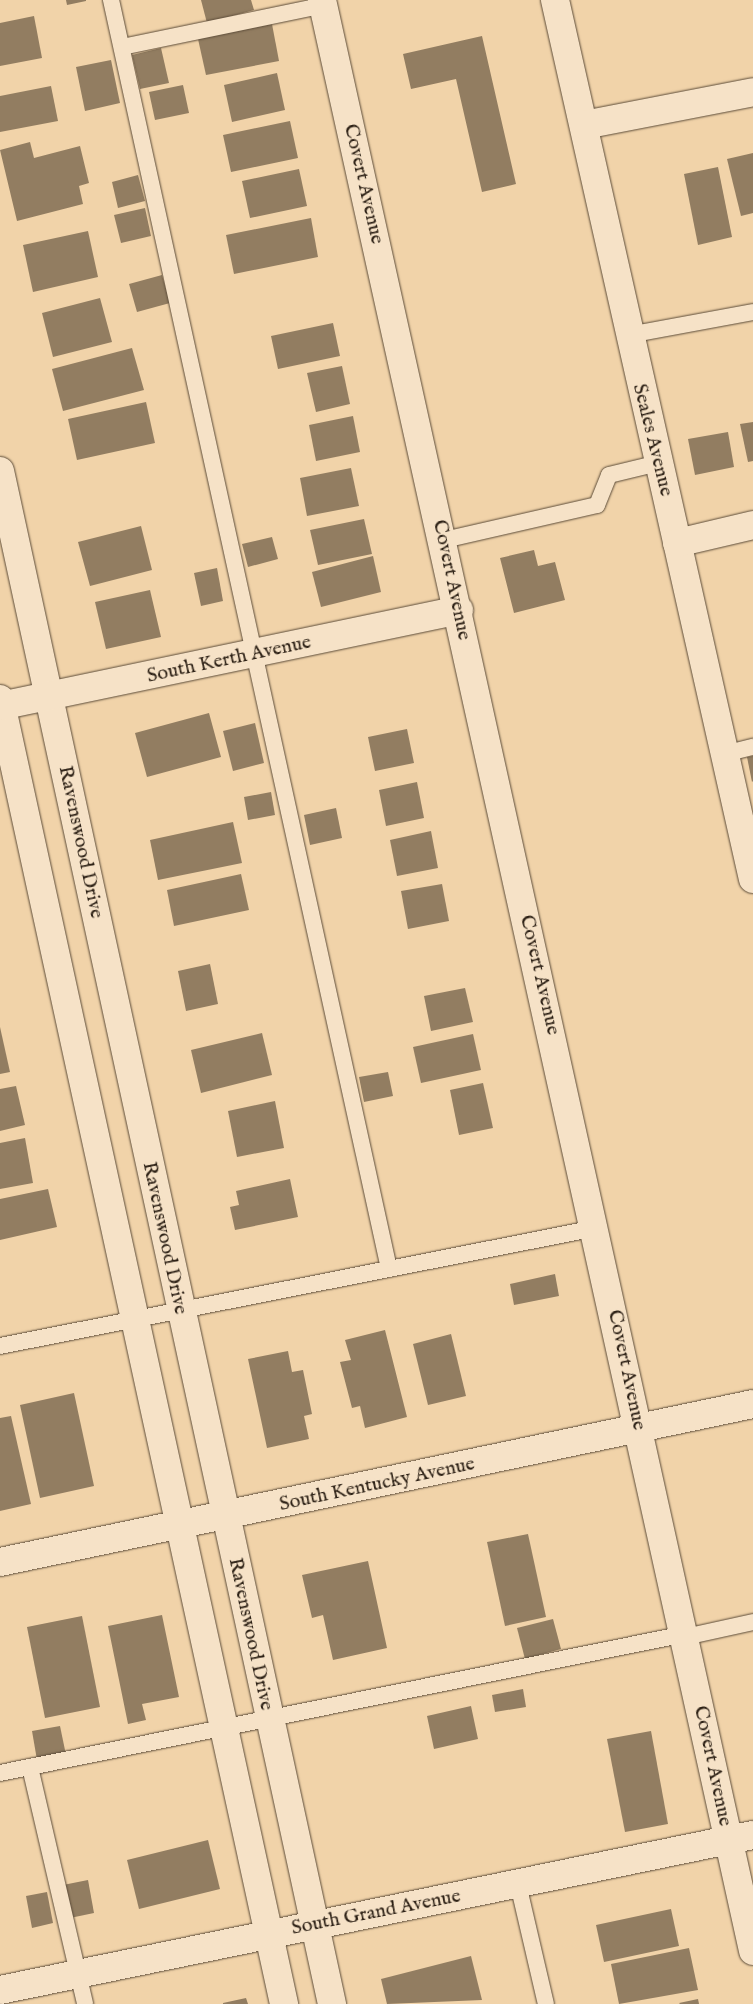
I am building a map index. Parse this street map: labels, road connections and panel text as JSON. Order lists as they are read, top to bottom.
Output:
{
  "streets": {
    "street": [
      "Covert Avenue",
      "Seales Avenue",
      "South Kerth Avenue",
      "Ravenswood Drive",
      "South Kentucky Avenue",
      "South Grand Avenue"
    ]
  },
  "crossings": [
    ["Covert Avenue", "South Kerth Avenue"],
    ["Covert Avenue", "South Kentucky Avenue"],
    ["Covert Avenue", "South Grand Avenue"],
    ["South Kerth Avenue", "Ravenswood Drive"],
    ["Ravenswood Drive", "South Kentucky Avenue"],
    ["Ravenswood Drive", "South Grand Avenue"]
  ]
}
